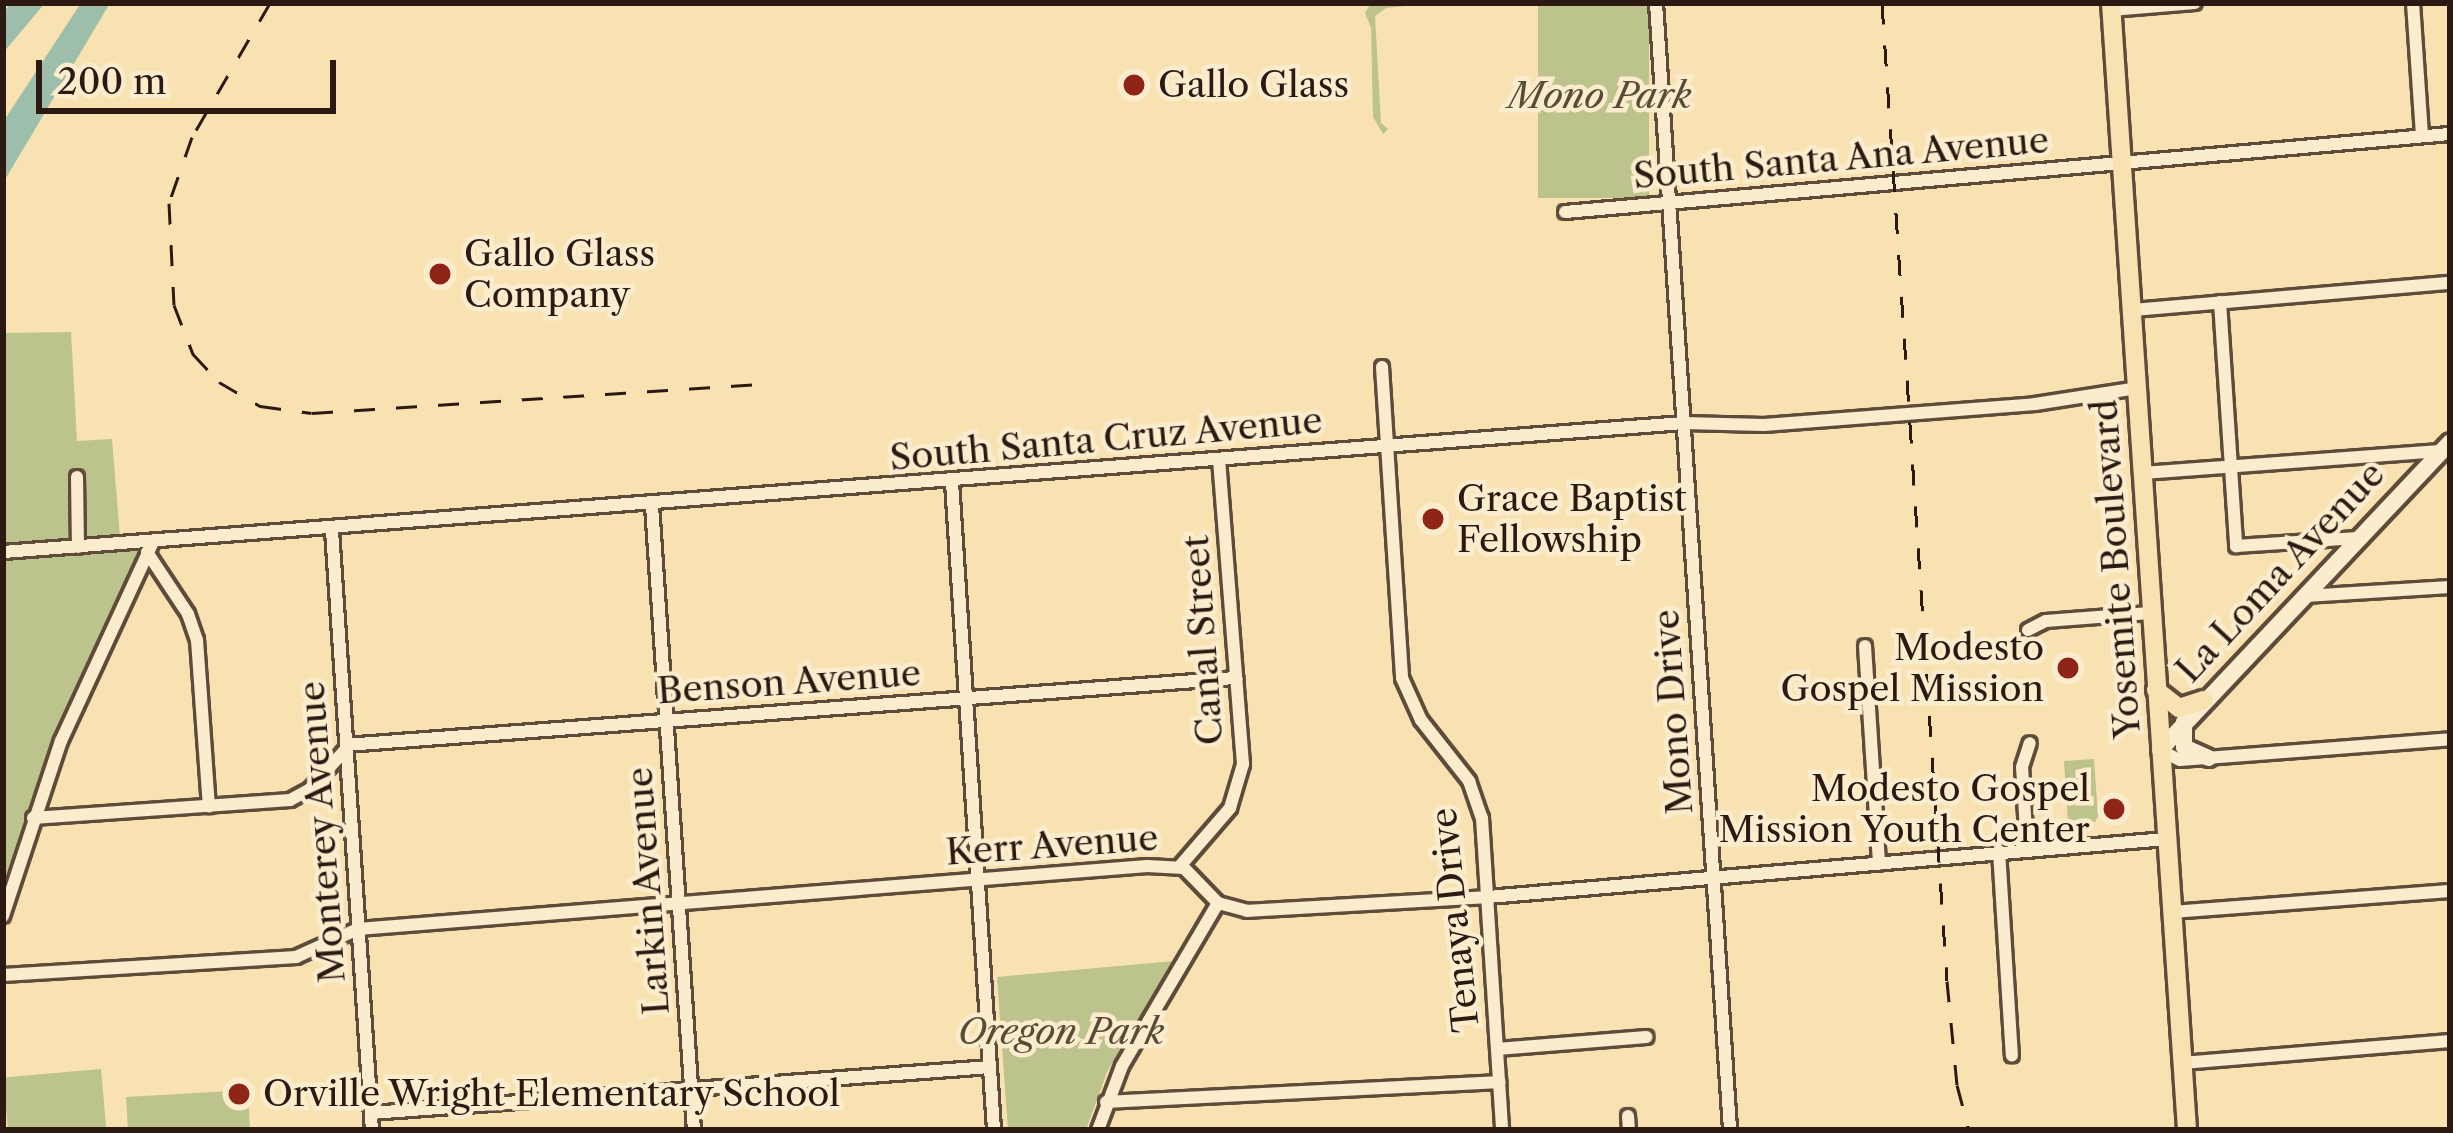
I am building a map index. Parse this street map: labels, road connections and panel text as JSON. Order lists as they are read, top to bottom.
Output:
{
  "streets": {
    "main road": ["Yosemite Boulevard", "La Loma Avenue"],
    "street": [
      "South Santa Ana Avenue",
      "South Santa Cruz Avenue",
      "Canal Street",
      "Benson Avenue",
      "Mono Drive",
      "Monterey Avenue",
      "Kerr Avenue",
      "Larkin Avenue",
      "Tenaya Drive"
    ]
  },
  "crossings": [
    ["South Santa Ana Avenue", "Yosemite Boulevard"],
    ["South Santa Ana Avenue", "Mono Drive"],
    ["South Santa Cruz Avenue", "Yosemite Boulevard"],
    ["South Santa Cruz Avenue", "Canal Street"],
    ["South Santa Cruz Avenue", "Mono Drive"],
    ["South Santa Cruz Avenue", "Monterey Avenue"],
    ["South Santa Cruz Avenue", "Larkin Avenue"],
    ["South Santa Cruz Avenue", "Tenaya Drive"],
    ["Yosemite Boulevard", "La Loma Avenue"],
    ["Canal Street", "Benson Avenue"],
    ["Canal Street", "Kerr Avenue"],
    ["Benson Avenue", "Monterey Avenue"],
    ["Benson Avenue", "Larkin Avenue"],
    ["Monterey Avenue", "Kerr Avenue"],
    ["Kerr Avenue", "Larkin Avenue"]
  ],
  "parks": ["Mono Park", "Oregon Park"],
  "places": [
    "Gallo Glass",
    "Gallo Glass Company",
    "Grace Baptist Fellowship",
    "Modesto Gospel Mission",
    "Modesto Gospel Mission Youth Center",
    "Orville Wright Elementary School"
  ],
  "scale_bar": "200 m"
}
